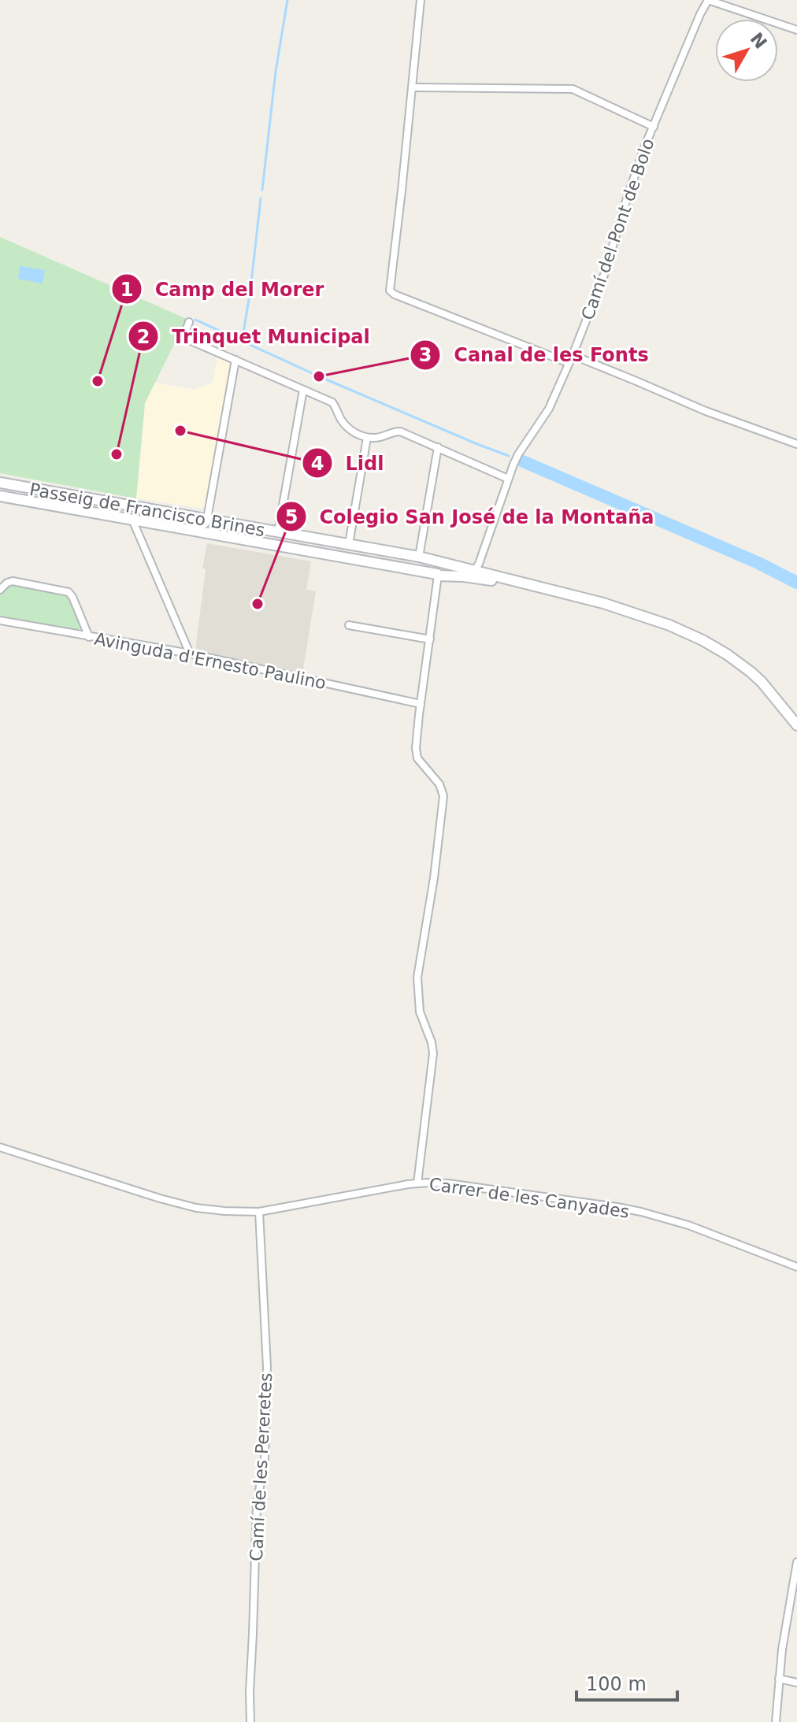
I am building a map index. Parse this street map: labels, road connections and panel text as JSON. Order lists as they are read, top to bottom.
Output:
{
  "streets": {
    "street": [
      "Camí del Pont de Bolo",
      "Passeig de Francisco Brines",
      "Avinguda d'Ernesto Paulino",
      "Carrer de les Canyades",
      "Camí de les Pereretes"
    ]
  },
  "crossings": [
    ["Camí del Pont de Bolo", "Passeig de Francisco Brines"],
    ["Carrer de les Canyades", "Camí de les Pereretes"]
  ],
  "places": [
    "Canal de les Fonts",
    "Camp del Morer",
    "Lidl",
    "Trinquet Municipal",
    "Colegio San José de la Montaña"
  ],
  "scale_bar": "100 m",
  "north": "top right"
}
